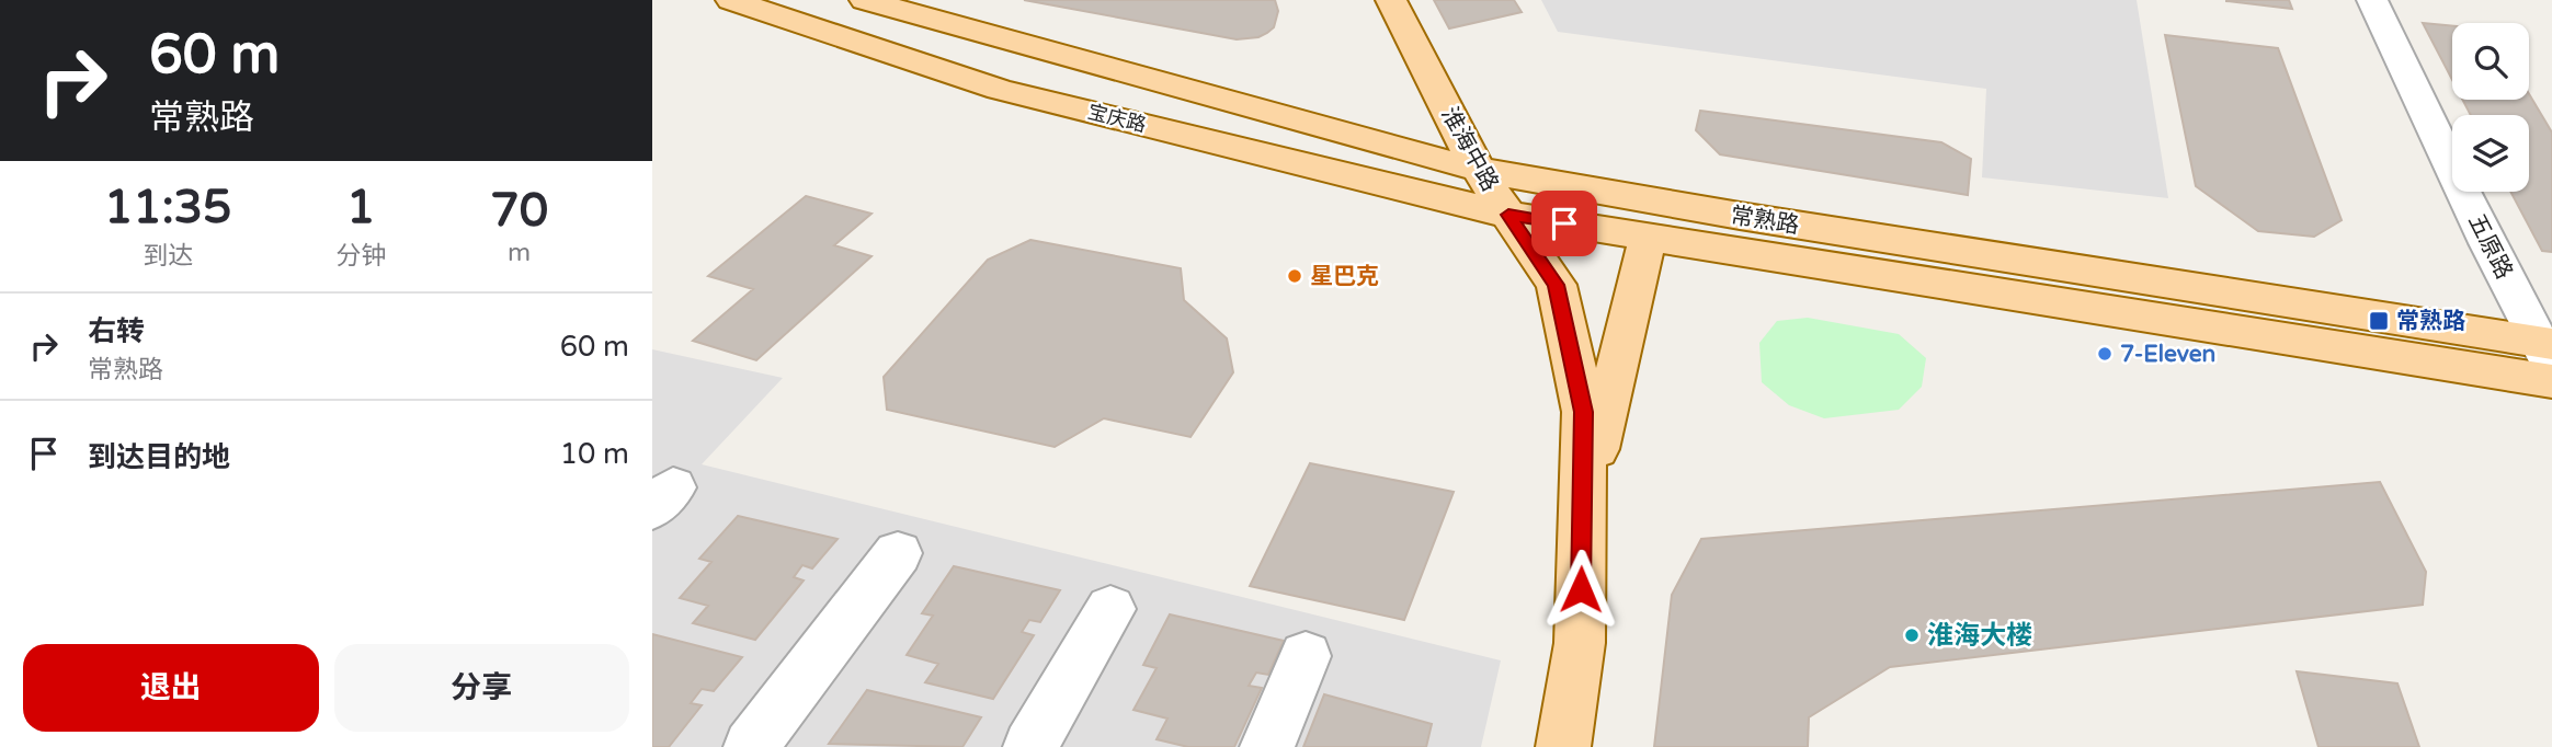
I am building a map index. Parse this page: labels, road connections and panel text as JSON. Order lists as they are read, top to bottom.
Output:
{
  "streets": {
    "main road": ["宝庆路", "淮海中路", "常熟路"],
    "street": ["五原路"]
  },
  "crossings": [
    ["宝庆路", "淮海中路"],
    ["宝庆路", "常熟路"],
    ["淮海中路", "常熟路"],
    ["常熟路", "五原路"]
  ],
  "places": {
    "other": ["星巴克", "7-Eleven", "淮海大楼"],
    "transit": ["常熟路"]
  },
  "page": {
    "turn": ["60 m", "常熟路"],
    "eta": [
      "11:35",
      "到达",
      "1",
      "分钟",
      "70",
      "m"
    ],
    "list": [
      {
        "name": "右转",
        "note": "常熟路",
        "value": "60 m"
      },
      {
        "name": "到达目的地",
        "value": "10 m"
      }
    ],
    "buttons": ["退出", "分享"]
  }
}
